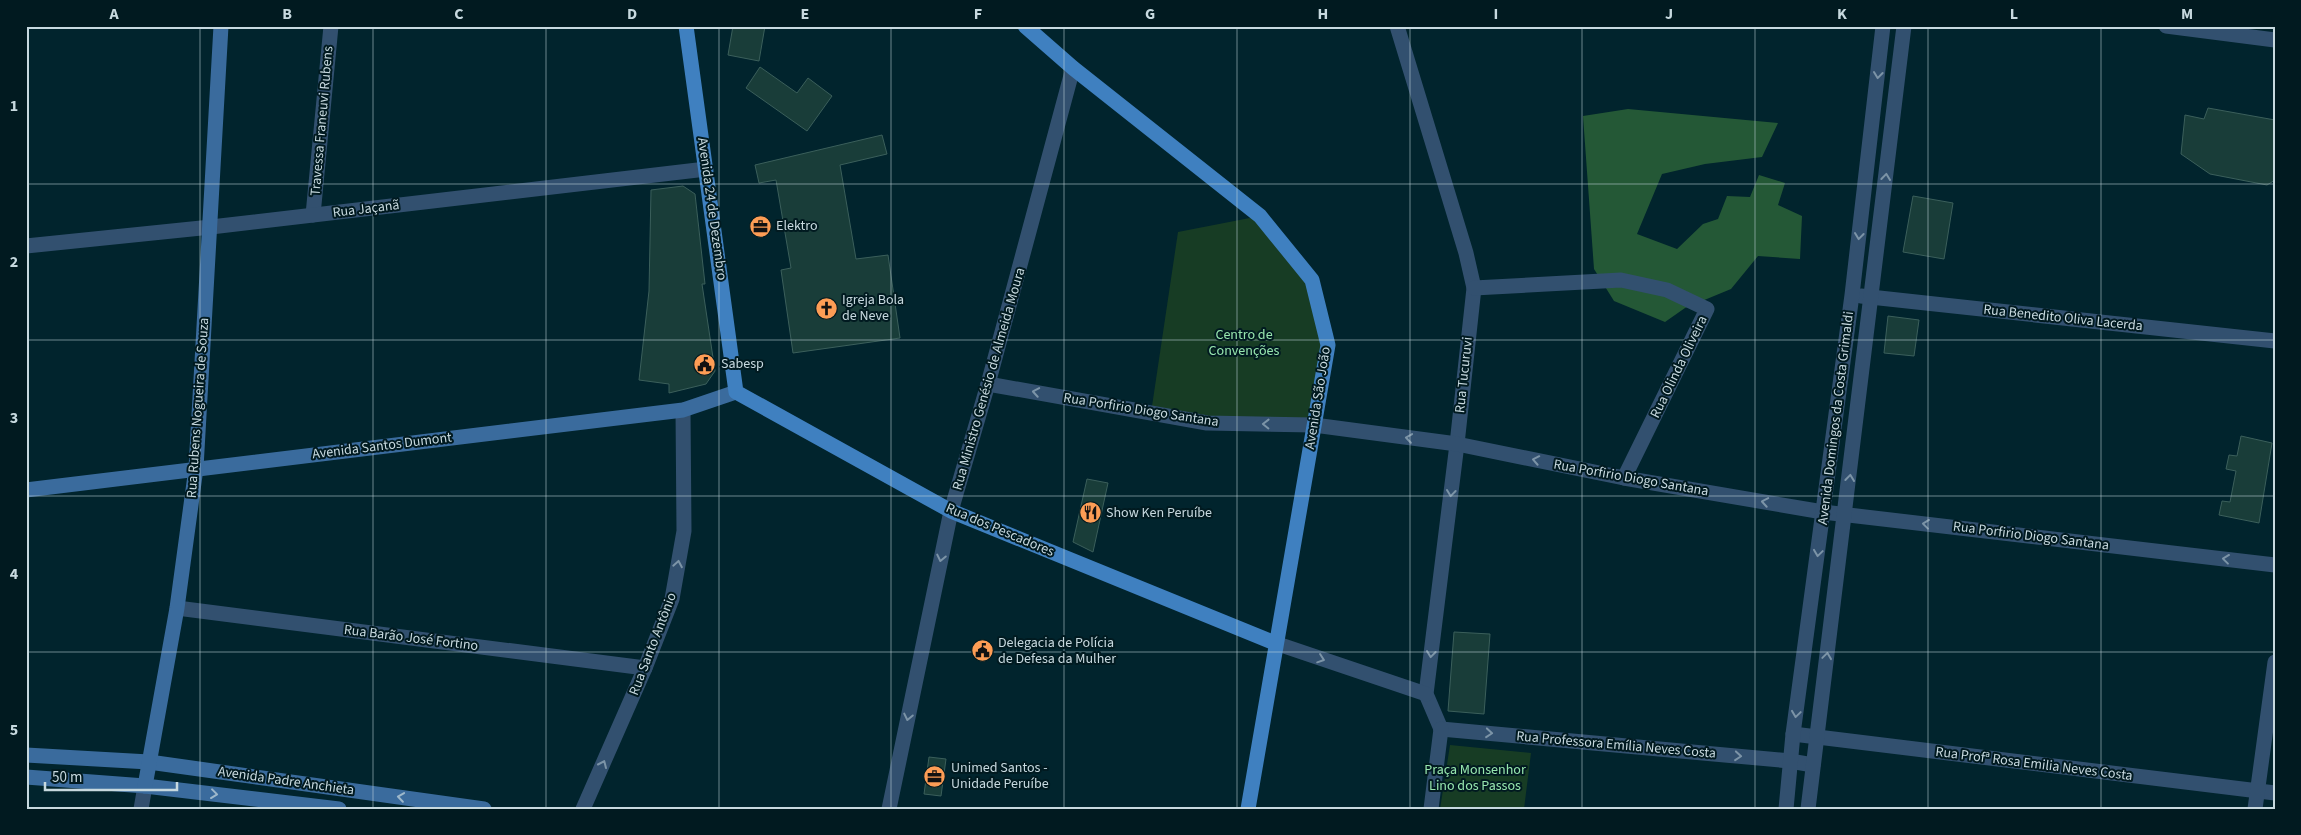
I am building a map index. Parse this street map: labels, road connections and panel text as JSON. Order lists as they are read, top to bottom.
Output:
{
  "streets": {
    "main road": ["Avenida 24 de Dezembro", "Avenida São João", "Rua dos Pescadores"],
    "street": [
      "Travessa Franeuvi Rubens",
      "Rua Jaçanã",
      "Rua Benedito Oliva Lacerda",
      "Rua Olinda Oliveira",
      "Rua Tucuruvi",
      "Rua Ministro Genésio de Almeida Moura",
      "Rua Rubens Nogueira de Souza",
      "Rua Porfirio Diogo Santana",
      "Avenida Domingos da Costa Grimaldi",
      "Avenida Santos Dumont",
      "Rua Barão José Fortino",
      "Rua Santo Antônio",
      "Rua Professora Emília Neves Costa",
      "Rua Profª Rosa Emilia Neves Costa",
      "Avenida Padre Anchieta"
    ]
  },
  "crossings": [
    ["Travessa Franeuvi Rubens", "Rua Jaçanã"],
    ["Rua Jaçanã", "Avenida 24 de Dezembro"],
    ["Rua Jaçanã", "Rua Rubens Nogueira de Souza"],
    ["Avenida 24 de Dezembro", "Avenida Santos Dumont"],
    ["Avenida 24 de Dezembro", "Rua dos Pescadores"],
    ["Rua Benedito Oliva Lacerda", "Avenida Domingos da Costa Grimaldi"],
    ["Rua Olinda Oliveira", "Rua Tucuruvi"],
    ["Rua Olinda Oliveira", "Rua Porfirio Diogo Santana"],
    ["Rua Tucuruvi", "Rua Porfirio Diogo Santana"],
    ["Rua Ministro Genésio de Almeida Moura", "Avenida São João"],
    ["Rua Ministro Genésio de Almeida Moura", "Rua Porfirio Diogo Santana"],
    ["Rua Ministro Genésio de Almeida Moura", "Rua dos Pescadores"],
    ["Avenida São João", "Rua Porfirio Diogo Santana"],
    ["Avenida São João", "Rua dos Pescadores"],
    ["Rua Rubens Nogueira de Souza", "Avenida Santos Dumont"],
    ["Rua Rubens Nogueira de Souza", "Rua Barão José Fortino"],
    ["Rua Rubens Nogueira de Souza", "Avenida Padre Anchieta"],
    ["Rua Porfirio Diogo Santana", "Avenida Domingos da Costa Grimaldi"],
    ["Avenida Domingos da Costa Grimaldi", "Rua Professora Emília Neves Costa"],
    ["Avenida Domingos da Costa Grimaldi", "Rua Profª Rosa Emilia Neves Costa"],
    ["Avenida Santos Dumont", "Rua dos Pescadores"],
    ["Avenida Santos Dumont", "Rua Santo Antônio"],
    ["Rua Barão José Fortino", "Rua Santo Antônio"]
  ],
  "one_way": [
    "Rua Tucuruvi",
    "Rua Ministro Genésio de Almeida Moura",
    "Rua Porfirio Diogo Santana",
    "Rua Santo Antônio",
    "Rua Professora Emília Neves Costa"
  ],
  "parks": ["Centro de Convenções", "Praça Monsenhor Lino dos Passos"],
  "places": {
    "office": ["Elektro", "Unimed Santos - Unidade Peruíbe"],
    "church": ["Igreja Bola de Neve"],
    "public building": ["Sabesp", "Delegacia de Polícia de Defesa da Mulher"],
    "restaurant": ["Show Ken Peruíbe"]
  },
  "scale_bar": "50 m",
  "grid": {
    "columns": [
      "A",
      "B",
      "C",
      "D",
      "E",
      "F",
      "G",
      "H",
      "I",
      "J",
      "K",
      "L",
      "M"
    ],
    "rows": [
      "1",
      "2",
      "3",
      "4",
      "5"
    ]
  }
}
